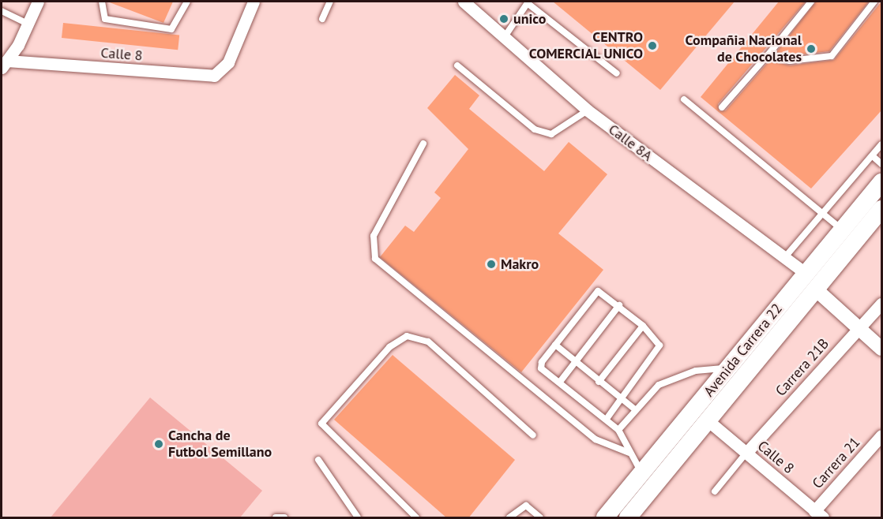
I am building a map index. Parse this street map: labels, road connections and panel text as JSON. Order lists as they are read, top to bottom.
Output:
{
  "streets": {
    "main road": ["Avenida Carrera 22"],
    "street": [
      "Calle 8",
      "Calle 8A",
      "Carrera 21B",
      "Carrera 21"
    ]
  },
  "crossings": [
    ["Calle 8", "Avenida Carrera 22"],
    ["Calle 8", "Carrera 21B"],
    ["Calle 8", "Carrera 21"],
    ["Calle 8A", "Avenida Carrera 22"]
  ],
  "places": [
    "unico",
    "CENTRO COMERCIAL UNICO",
    "Compañia Nacional de Chocolates",
    "Makro",
    "Cancha de Futbol Semillano"
  ]
}
